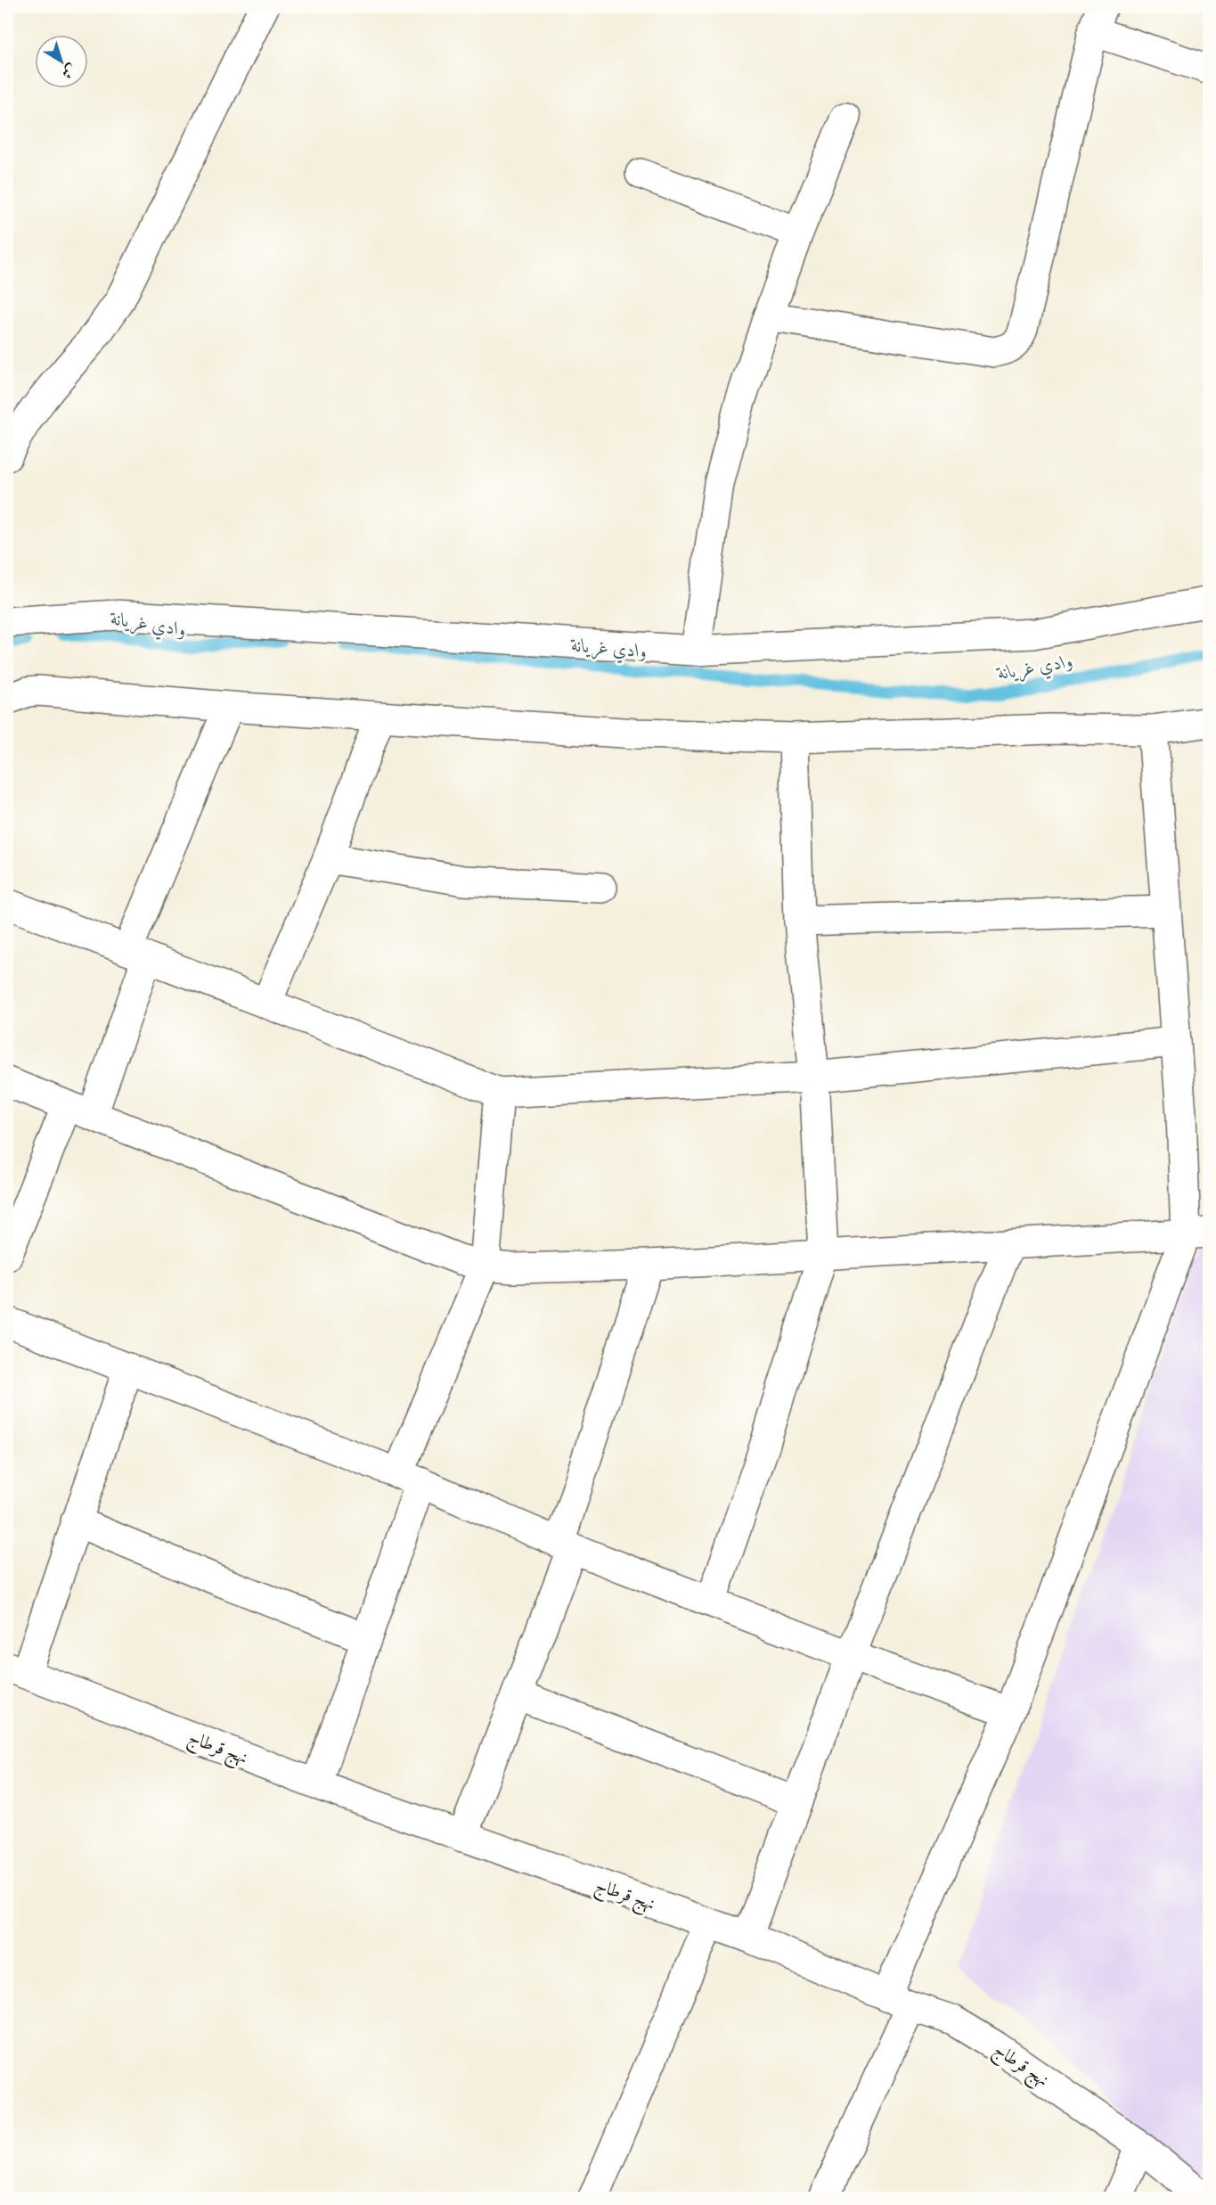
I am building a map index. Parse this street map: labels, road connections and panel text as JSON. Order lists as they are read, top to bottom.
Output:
{
  "streets": {
    "street": ["نهج قرطاج"]
  },
  "water": ["وادي غريانة"],
  "north": "bottom right"
}
